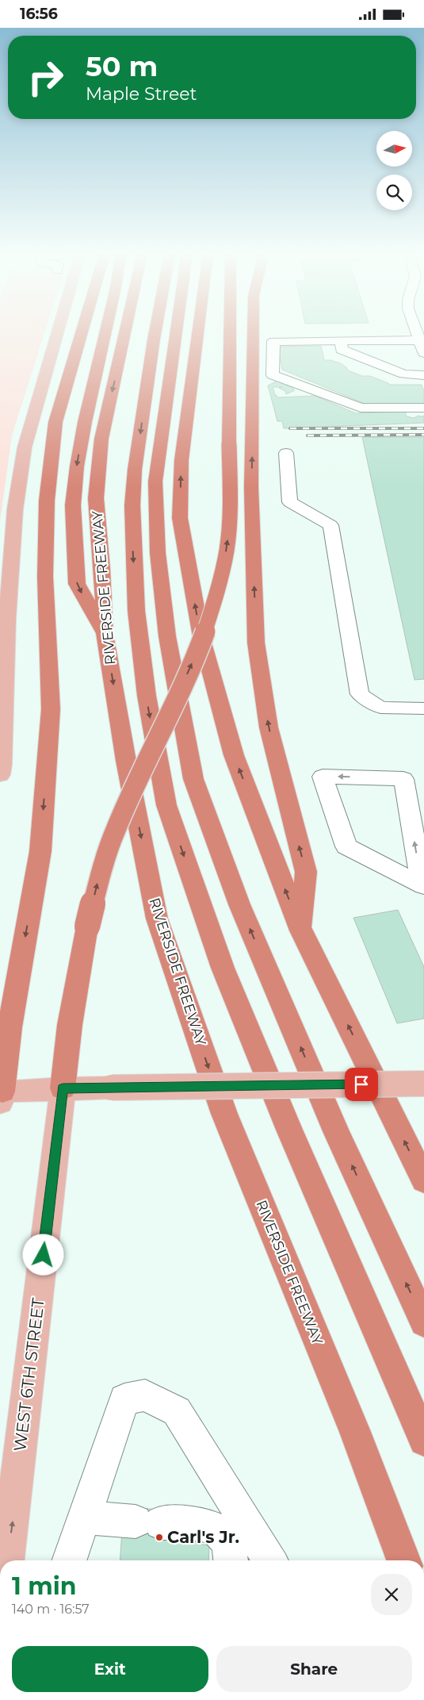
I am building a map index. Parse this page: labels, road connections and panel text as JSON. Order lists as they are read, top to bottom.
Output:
{
  "streets": {
    "highway": ["RIVERSIDE FREEWAY"],
    "main road": ["WEST 6TH STREET"]
  },
  "one_way": ["WEST 6TH STREET"],
  "places": ["Carl's Jr."],
  "north": "right",
  "page": {
    "status": "16:56",
    "turn": ["50 m", "Maple Street"],
    "heading": ["1 min", "140 m · 16:57"],
    "buttons": ["Exit", "Share"]
  }
}
